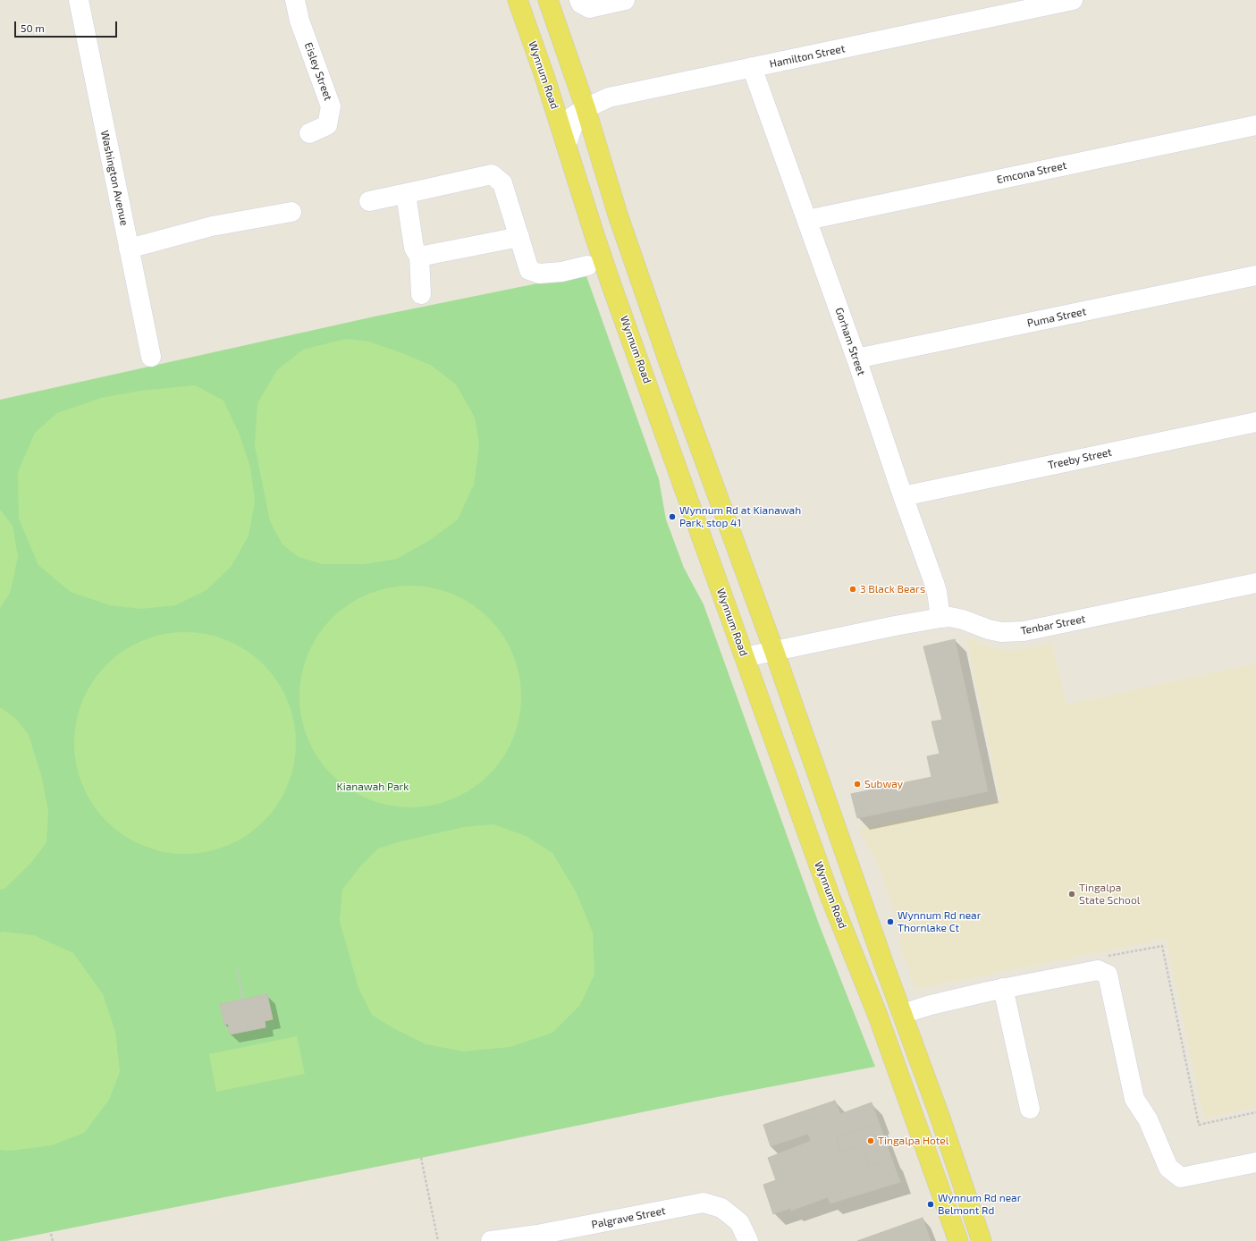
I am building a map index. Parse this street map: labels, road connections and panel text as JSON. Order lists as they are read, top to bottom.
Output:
{
  "streets": {
    "main road": ["Wynnum Road"],
    "street": [
      "Hamilton Street",
      "Eisley Street",
      "Emcona Street",
      "Washington Avenue",
      "Puma Street",
      "Gorham Street",
      "Treeby Street",
      "Tenbar Street",
      "Palgrave Street"
    ]
  },
  "crossings": [
    ["Hamilton Street", "Wynnum Road"],
    ["Hamilton Street", "Gorham Street"],
    ["Wynnum Road", "Tenbar Street"],
    ["Emcona Street", "Gorham Street"],
    ["Puma Street", "Gorham Street"],
    ["Gorham Street", "Treeby Street"],
    ["Gorham Street", "Tenbar Street"]
  ],
  "parks": ["Kianawah Park"],
  "places": [
    "Wynnum Rd at Kianawah Park, stop 41",
    "3 Black Bears",
    "Subway",
    "Tingalpa State School",
    "Wynnum Rd near Thornlake Ct",
    "Tingalpa Hotel",
    "Wynnum Rd near Belmont Rd"
  ],
  "scale_bar": "50 m"
}
